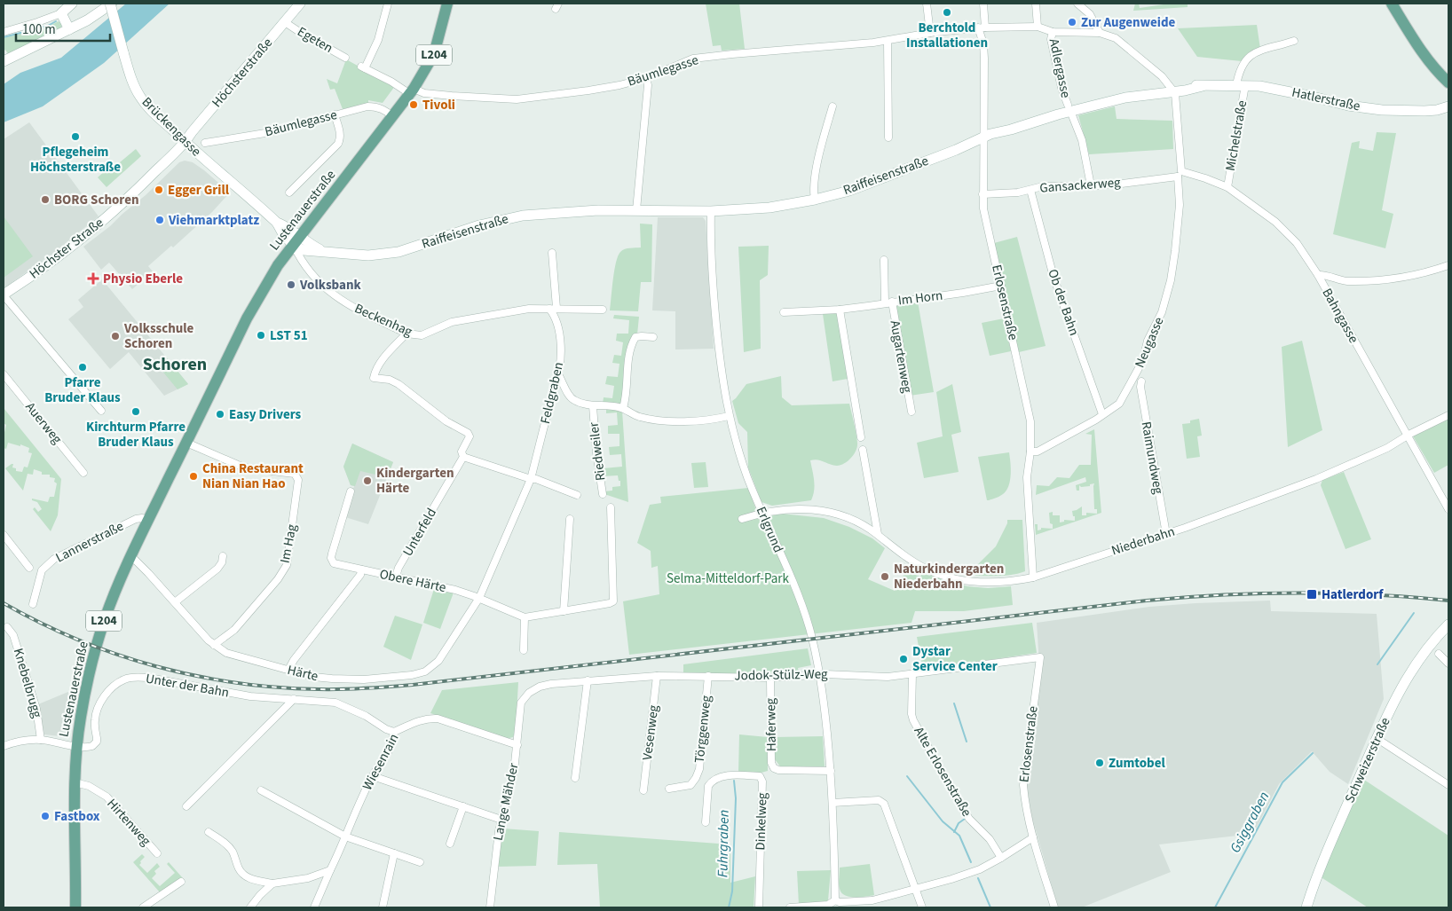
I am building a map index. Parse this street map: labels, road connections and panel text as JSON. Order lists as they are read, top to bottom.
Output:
{
  "streets": {
    "main road": ["L204", "Lustenauerstraße"],
    "street": [
      "Egeten",
      "Adlergasse",
      "Bäumlegasse",
      "Höchsterstraße",
      "Hatlerstraße",
      "Brückengasse",
      "Michelstraße",
      "Raiffeisenstraße",
      "Gansackerweg",
      "Höchster Straße",
      "Im Horn",
      "Erlosenstraße",
      "Ob der Bahn",
      "Bahngasse",
      "Beckenhag",
      "Neugasse",
      "Augartenweg",
      "Feldgraben",
      "Auerweg",
      "Riedweiler",
      "Raimundweg",
      "Erlgrund",
      "Unterfeld",
      "Niederbahn",
      "Lannerstraße",
      "Im Hag",
      "Obere Härte",
      "Härte",
      "Jodok-Stülz-Weg",
      "Knebelbrugg",
      "Unter der Bahn",
      "Haferweg",
      "Törggenweg",
      "Vesenweg",
      "Schweizerstraße",
      "Wiesenrain",
      "Alte Erlosenstraße",
      "Lange Mähder",
      "Dinkelweg",
      "Hirtenweg"
    ]
  },
  "crossings": [
    ["Egeten", "Höchsterstraße"],
    ["Adlergasse", "Bäumlegasse"],
    ["Adlergasse", "Raiffeisenstraße"],
    ["Adlergasse", "Gansackerweg"],
    ["Bäumlegasse", "Lustenauerstraße"],
    ["Bäumlegasse", "Erlosenstraße"],
    ["Höchsterstraße", "Brückengasse"],
    ["Höchsterstraße", "Höchster Straße"],
    ["Hatlerstraße", "Michelstraße"],
    ["Hatlerstraße", "Raiffeisenstraße"],
    ["Brückengasse", "Raiffeisenstraße"],
    ["Brückengasse", "Lustenauerstraße"],
    ["Brückengasse", "Höchster Straße"],
    ["Brückengasse", "Beckenhag"],
    ["Michelstraße", "Bahngasse"],
    ["Raiffeisenstraße", "Lustenauerstraße"],
    ["Raiffeisenstraße", "Erlosenstraße"],
    ["Raiffeisenstraße", "Beckenhag"],
    ["Raiffeisenstraße", "Erlgrund"],
    ["Gansackerweg", "Erlosenstraße"],
    ["Gansackerweg", "Ob der Bahn"],
    ["Gansackerweg", "Bahngasse"],
    ["Gansackerweg", "Neugasse"],
    ["Lustenauerstraße", "Beckenhag"],
    ["Lustenauerstraße", "Lannerstraße"],
    ["Lustenauerstraße", "Im Hag"],
    ["Lustenauerstraße", "Härte"],
    ["Lustenauerstraße", "Unter der Bahn"],
    ["Lustenauerstraße", "Hirtenweg"],
    ["Im Horn", "Erlosenstraße"],
    ["Im Horn", "Augartenweg"],
    ["Erlosenstraße", "Neugasse"],
    ["Erlosenstraße", "Niederbahn"],
    ["Erlosenstraße", "Jodok-Stülz-Weg"],
    ["Ob der Bahn", "Neugasse"],
    ["Bahngasse", "Neugasse"],
    ["Bahngasse", "Niederbahn"],
    ["Beckenhag", "Feldgraben"],
    ["Beckenhag", "Unterfeld"],
    ["Feldgraben", "Riedweiler"],
    ["Feldgraben", "Obere Härte"],
    ["Feldgraben", "Härte"],
    ["Raimundweg", "Niederbahn"],
    ["Erlgrund", "Niederbahn"],
    ["Erlgrund", "Haferweg"],
    ["Unterfeld", "Obere Härte"],
    ["Im Hag", "Härte"],
    ["Obere Härte", "Härte"],
    ["Jodok-Stülz-Weg", "Haferweg"],
    ["Jodok-Stülz-Weg", "Törggenweg"],
    ["Jodok-Stülz-Weg", "Vesenweg"],
    ["Jodok-Stülz-Weg", "Alte Erlosenstraße"],
    ["Jodok-Stülz-Weg", "Lange Mähder"],
    ["Unter der Bahn", "Wiesenrain"],
    ["Wiesenrain", "Lange Mähder"]
  ],
  "districts": ["Schoren"],
  "water": ["Gsiggraben", "Fuhrgraben"],
  "parks": ["Selma-Mitteldorf-Park"],
  "places": {
    "other": [
      "Berchtold Installationen",
      "Zur Augenweide",
      "Tivoli",
      "Pflegeheim Höchsterstraße",
      "Egger Grill",
      "BORG Schoren",
      "Viehmarktplatz",
      "Volksbank",
      "LST 51",
      "Volksschule Schoren",
      "Pfarre Bruder Klaus",
      "Kirchturm Pfarre Bruder Klaus",
      "Easy Drivers",
      "China Restaurant Nian Nian Hao",
      "Kindergarten Härte",
      "Naturkindergarten Niederbahn",
      "Dystar Service Center",
      "Zumtobel",
      "Fastbox"
    ],
    "health": ["Physio Eberle"],
    "transit": ["Hatlerdorf"]
  },
  "scale_bar": "100 m"
}
